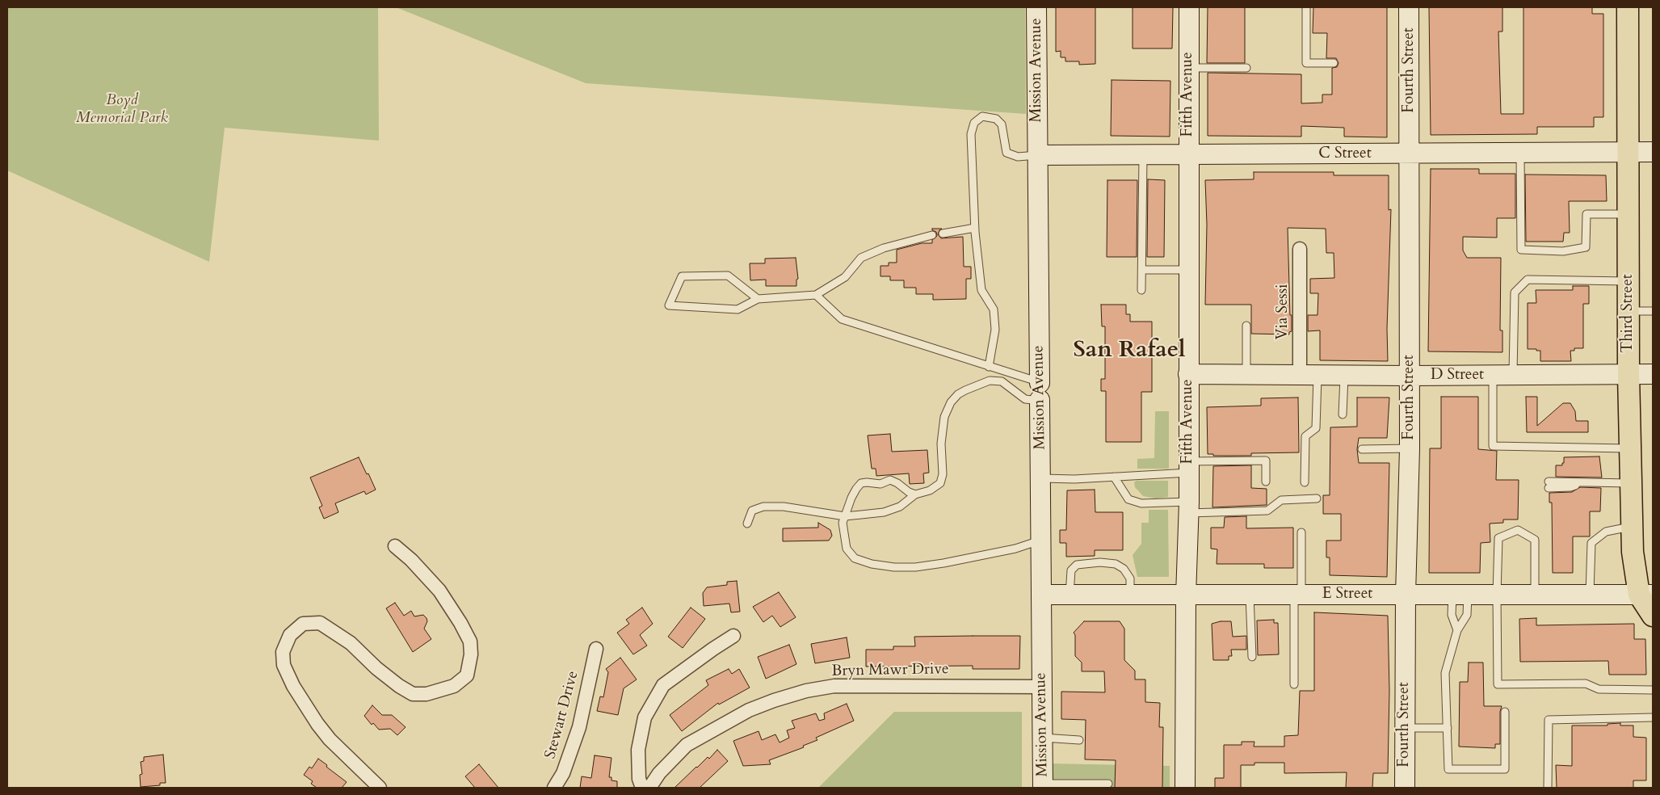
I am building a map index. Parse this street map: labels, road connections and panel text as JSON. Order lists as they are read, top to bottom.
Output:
{
  "streets": {
    "main road": ["Third Street"],
    "street": [
      "Mission Avenue",
      "Fourth Street",
      "Fifth Avenue",
      "C Street",
      "Via Sessi",
      "D Street",
      "E Street",
      "Bryn Mawr Drive",
      "Stewart Drive"
    ]
  },
  "crossings": [
    ["Mission Avenue", "C Street"],
    ["Mission Avenue", "E Street"],
    ["Mission Avenue", "Bryn Mawr Drive"],
    ["Fourth Street", "C Street"],
    ["Fourth Street", "D Street"],
    ["Fourth Street", "E Street"],
    ["Fifth Avenue", "C Street"],
    ["Fifth Avenue", "D Street"],
    ["Fifth Avenue", "E Street"],
    ["C Street", "Third Street"],
    ["Via Sessi", "D Street"],
    ["Third Street", "D Street"],
    ["Third Street", "E Street"]
  ],
  "districts": ["San Rafael"],
  "parks": ["Boyd Memorial Park"]
}
